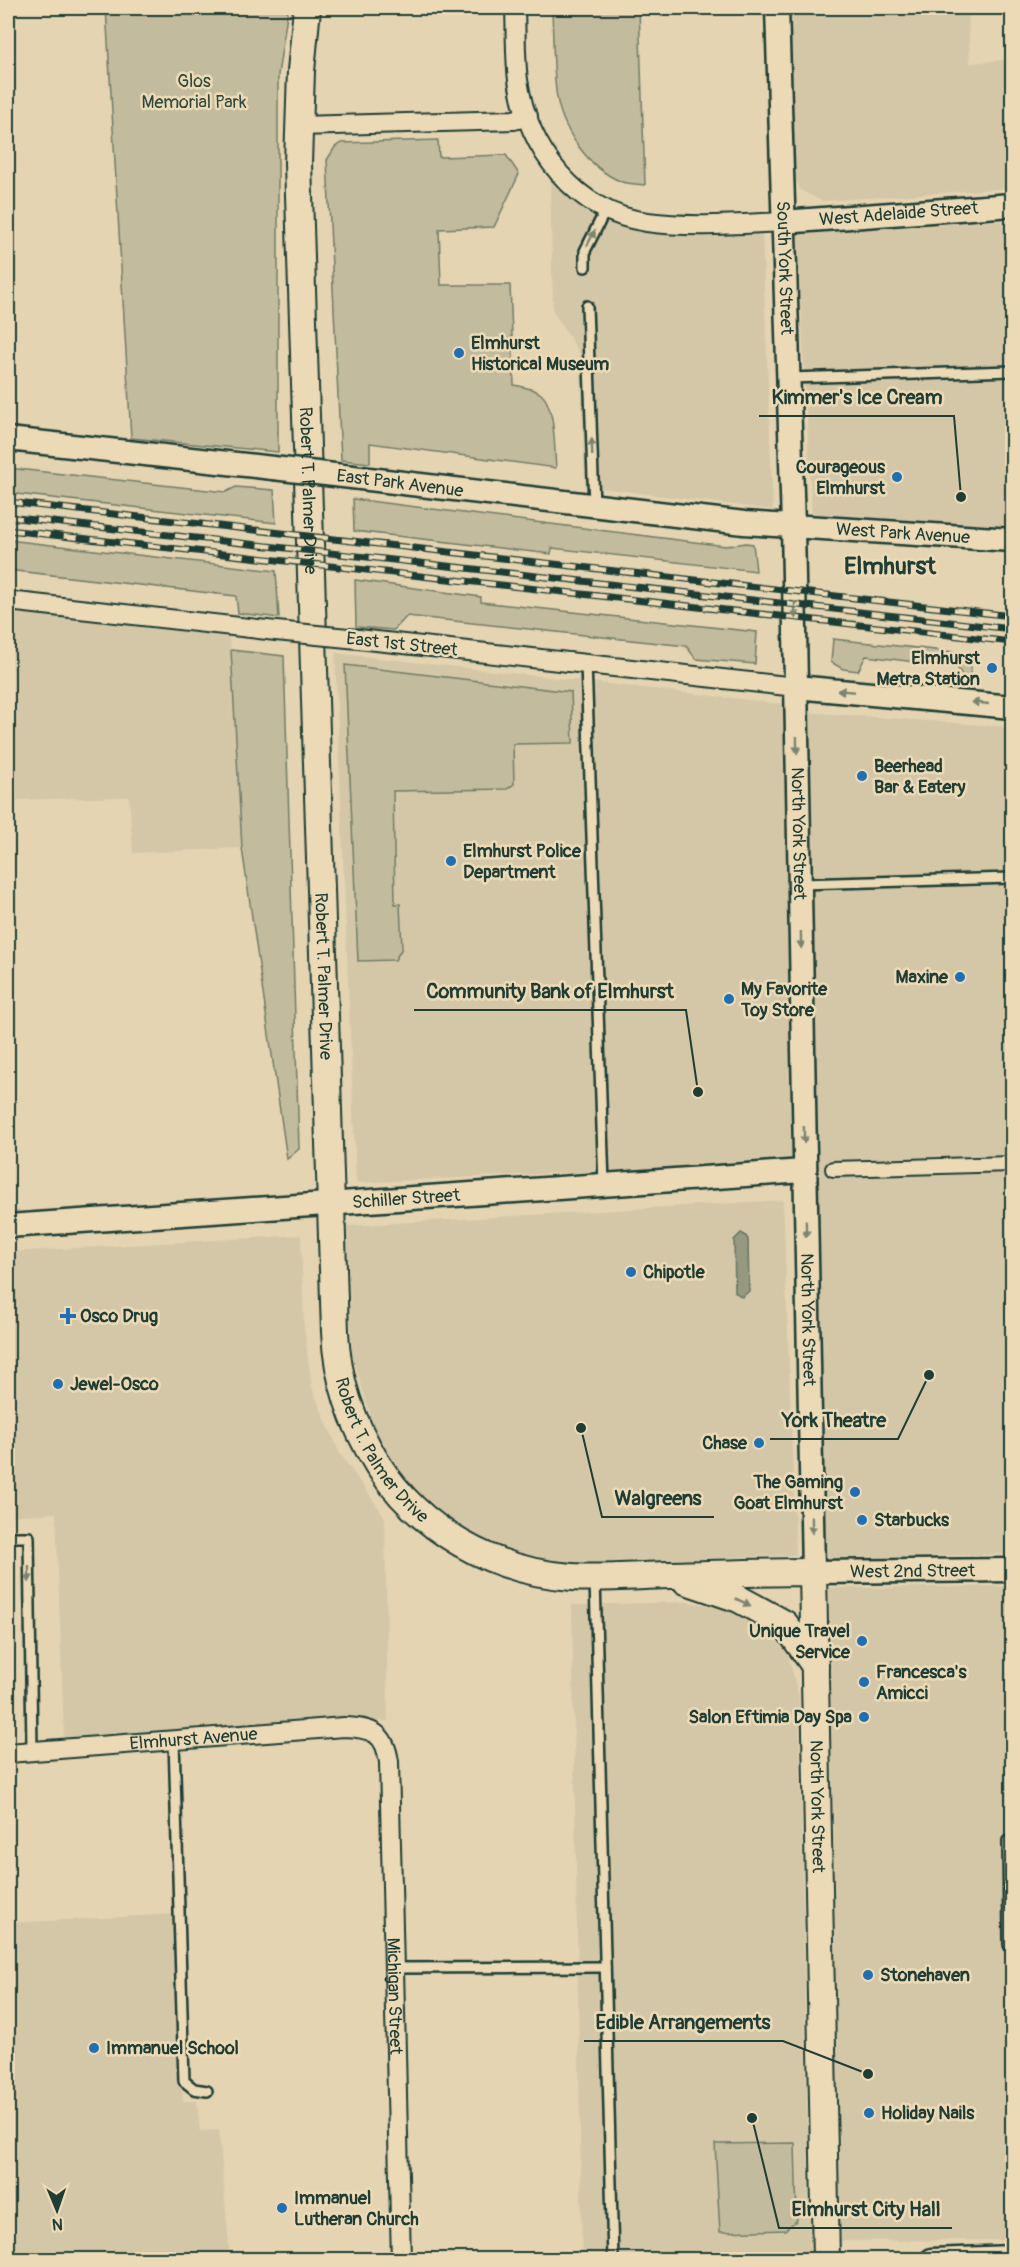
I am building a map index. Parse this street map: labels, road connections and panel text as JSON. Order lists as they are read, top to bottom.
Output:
{
  "streets": {
    "main road": ["Robert T. Palmer Drive", "North York Street"],
    "street": [
      "West Adelaide Street",
      "South York Street",
      "East Park Avenue",
      "West Park Avenue",
      "East 1st Street",
      "Schiller Street",
      "West 2nd Street",
      "Elmhurst Avenue",
      "Michigan Street"
    ]
  },
  "crossings": [
    ["West Adelaide Street", "South York Street"],
    ["South York Street", "East Park Avenue"],
    ["South York Street", "West Park Avenue"],
    ["South York Street", "North York Street"],
    ["East Park Avenue", "West Park Avenue"],
    ["East Park Avenue", "North York Street"],
    ["Robert T. Palmer Drive", "North York Street"],
    ["Robert T. Palmer Drive", "Schiller Street"],
    ["Robert T. Palmer Drive", "West 2nd Street"],
    ["West Park Avenue", "North York Street"],
    ["East 1st Street", "North York Street"],
    ["North York Street", "Schiller Street"],
    ["North York Street", "West 2nd Street"],
    ["Elmhurst Avenue", "Michigan Street"]
  ],
  "one_way": ["North York Street"],
  "districts": ["Elmhurst"],
  "parks": ["Glos Memorial Park"],
  "places": {
    "other": [
      "Elmhurst Historical Museum",
      "Courageous Elmhurst",
      "Kimmer's Ice Cream",
      "Elmhurst Metra Station",
      "Beerhead Bar & Eatery",
      "Elmhurst Police Department",
      "Maxine",
      "My Favorite Toy Store",
      "Community Bank of Elmhurst",
      "Chipotle",
      "York Theatre",
      "Jewel-Osco",
      "Walgreens",
      "Chase",
      "The Gaming Goat Elmhurst",
      "Starbucks",
      "Unique Travel Service",
      "Francesca's Amicci",
      "Salon Eftimia Day Spa",
      "Stonehaven",
      "Immanuel School",
      "Edible Arrangements",
      "Holiday Nails",
      "Elmhurst City Hall",
      "Immanuel Lutheran Church"
    ],
    "health": ["Osco Drug"]
  },
  "north": "bottom"
}
